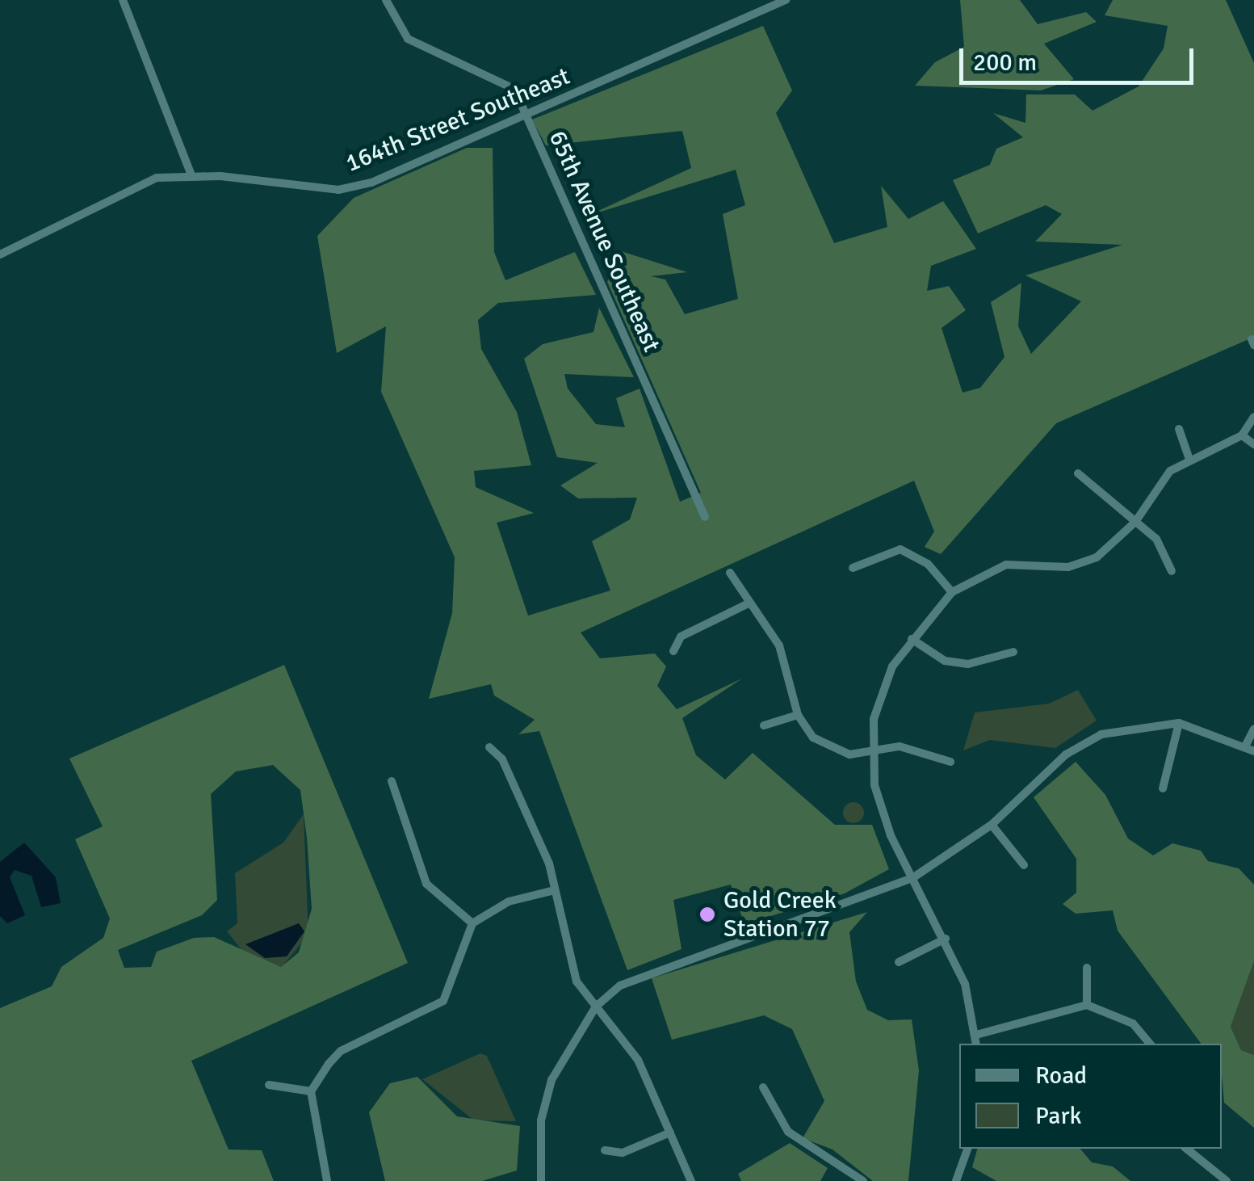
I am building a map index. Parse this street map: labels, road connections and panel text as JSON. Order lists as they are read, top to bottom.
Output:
{
  "streets": {
    "street": ["164th Street Southeast", "65th Avenue Southeast"]
  },
  "crossings": [
    ["164th Street Southeast", "65th Avenue Southeast"]
  ],
  "places": ["Gold Creek Station 77"],
  "legend": ["Road", "Park"],
  "scale_bar": "200 m"
}
